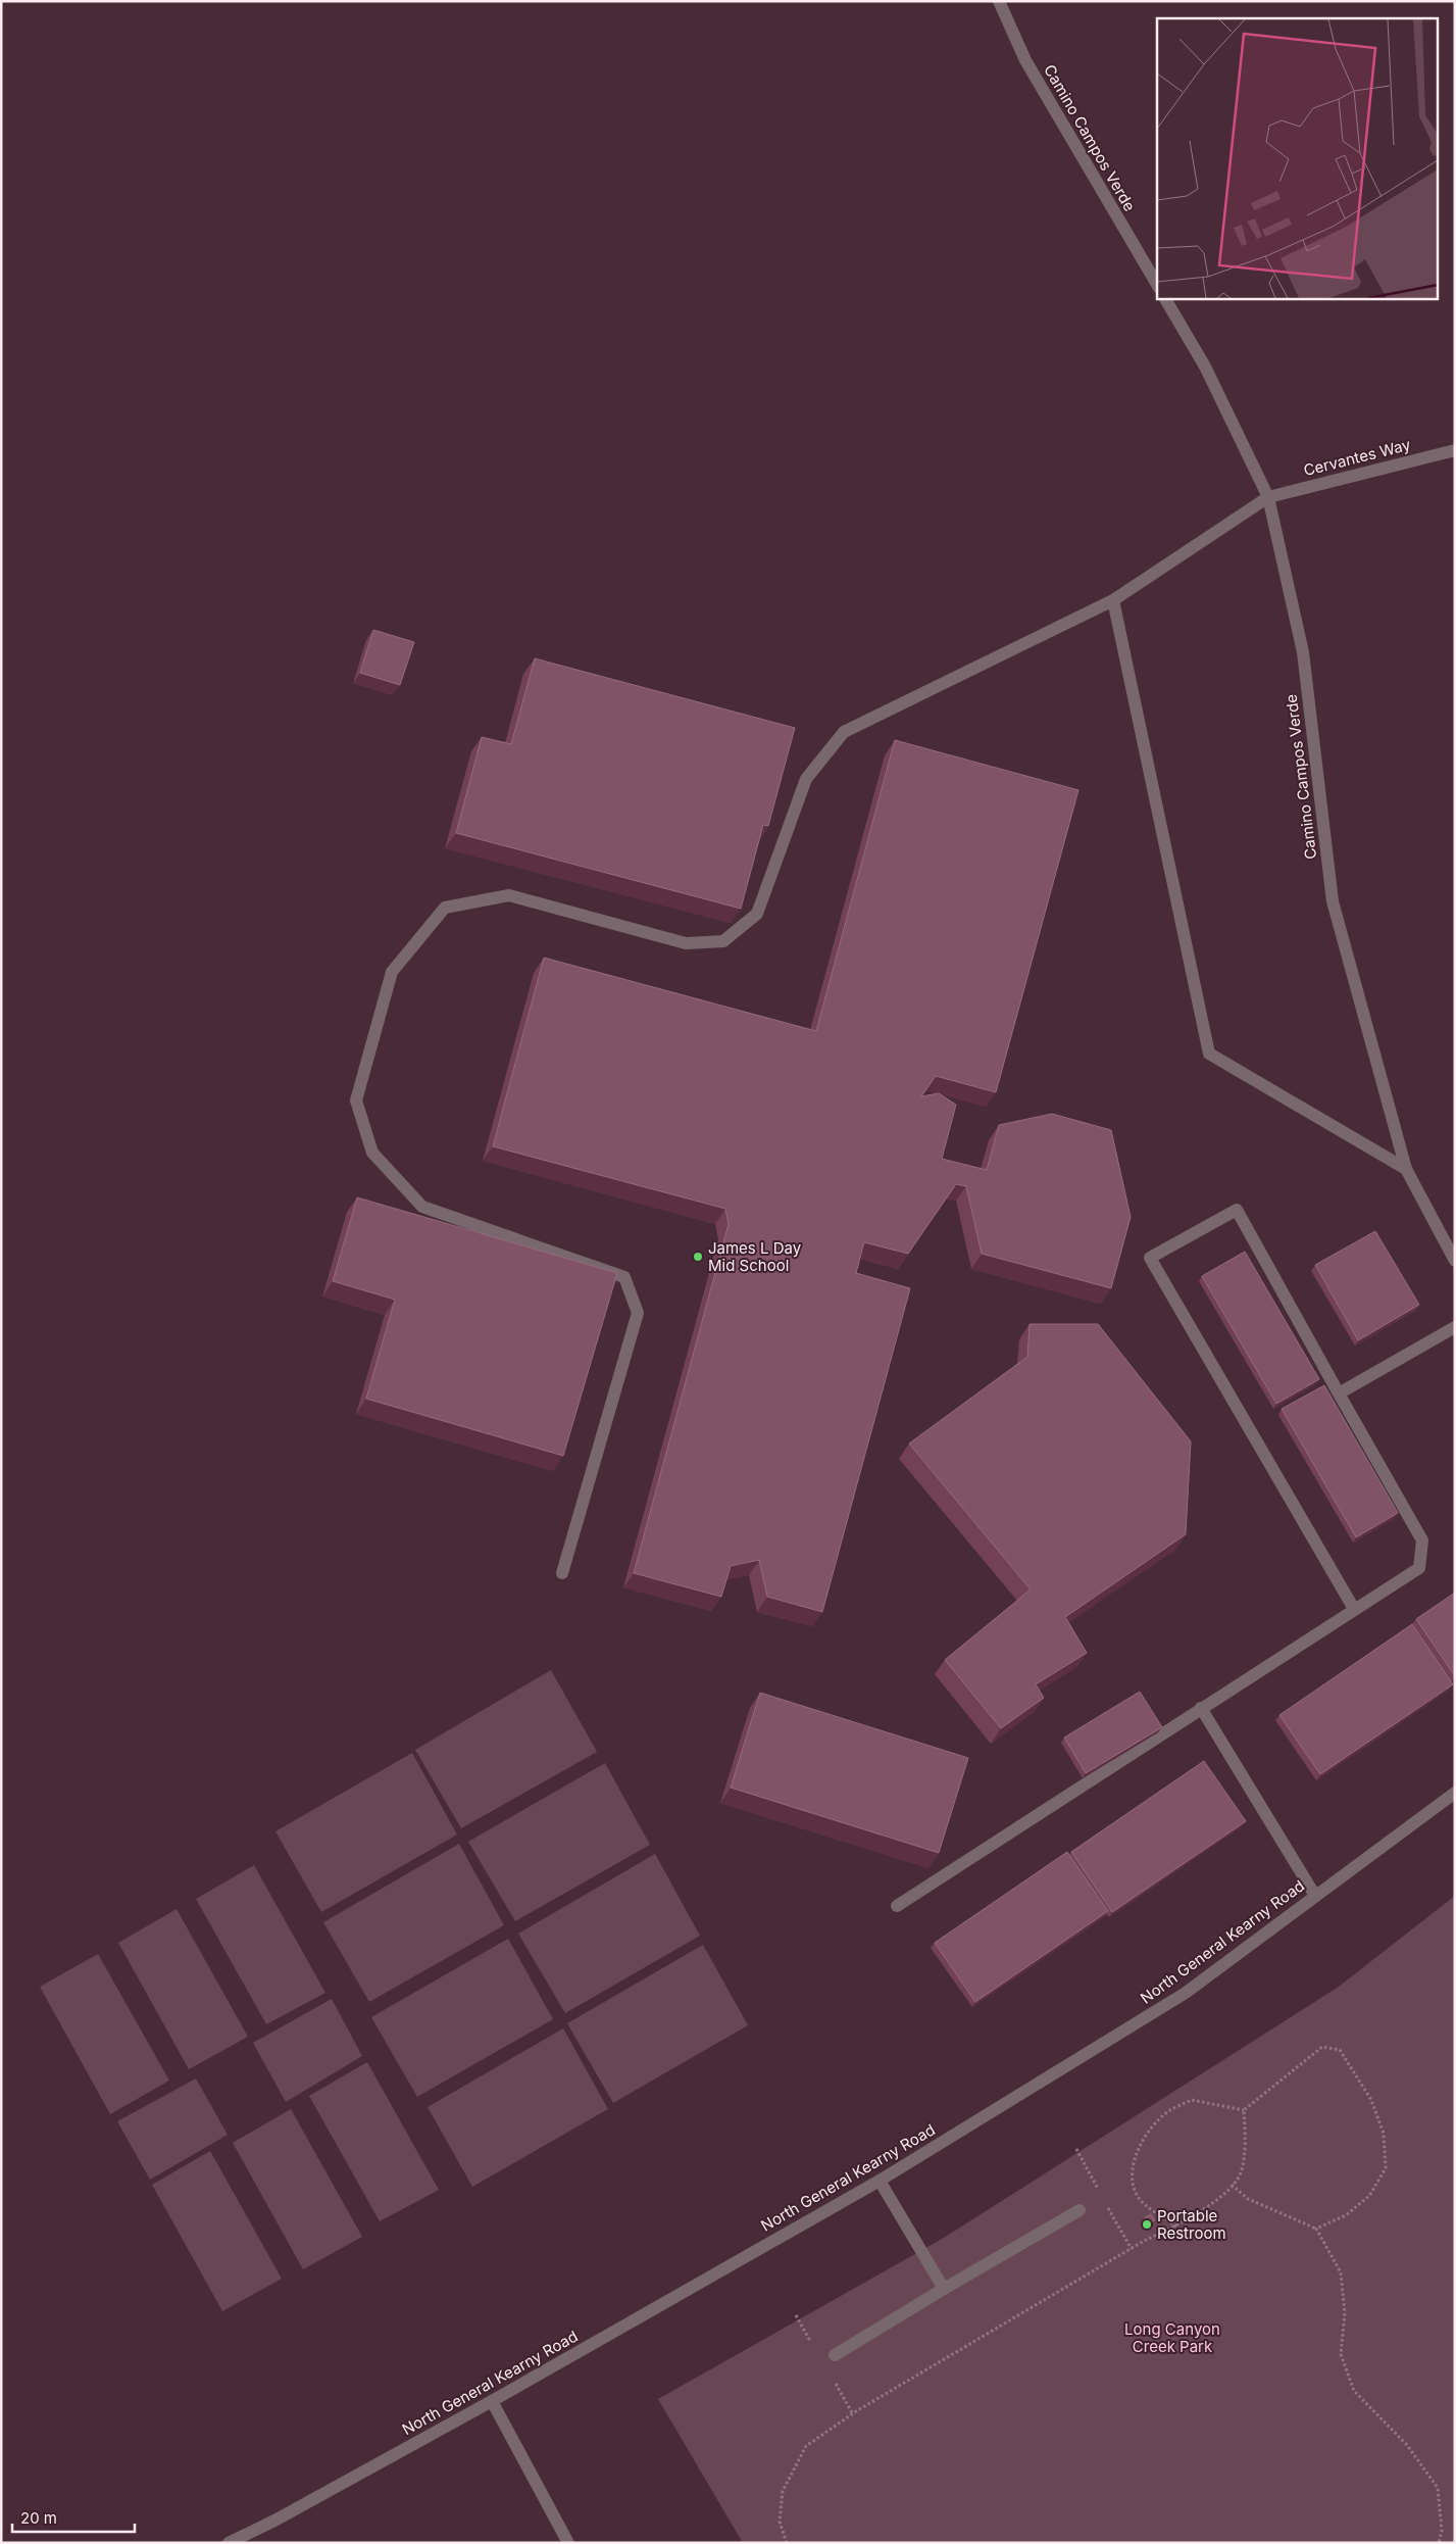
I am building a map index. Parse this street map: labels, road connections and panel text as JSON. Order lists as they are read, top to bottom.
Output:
{
  "streets": {
    "street": ["Camino Campos Verde", "Cervantes Way", "North General Kearny Road"]
  },
  "crossings": [
    ["Camino Campos Verde", "Cervantes Way"]
  ],
  "parks": ["Long Canyon Creek Park"],
  "places": ["James L Day Mid School", "Portable Restroom"],
  "scale_bar": "20 m"
}
